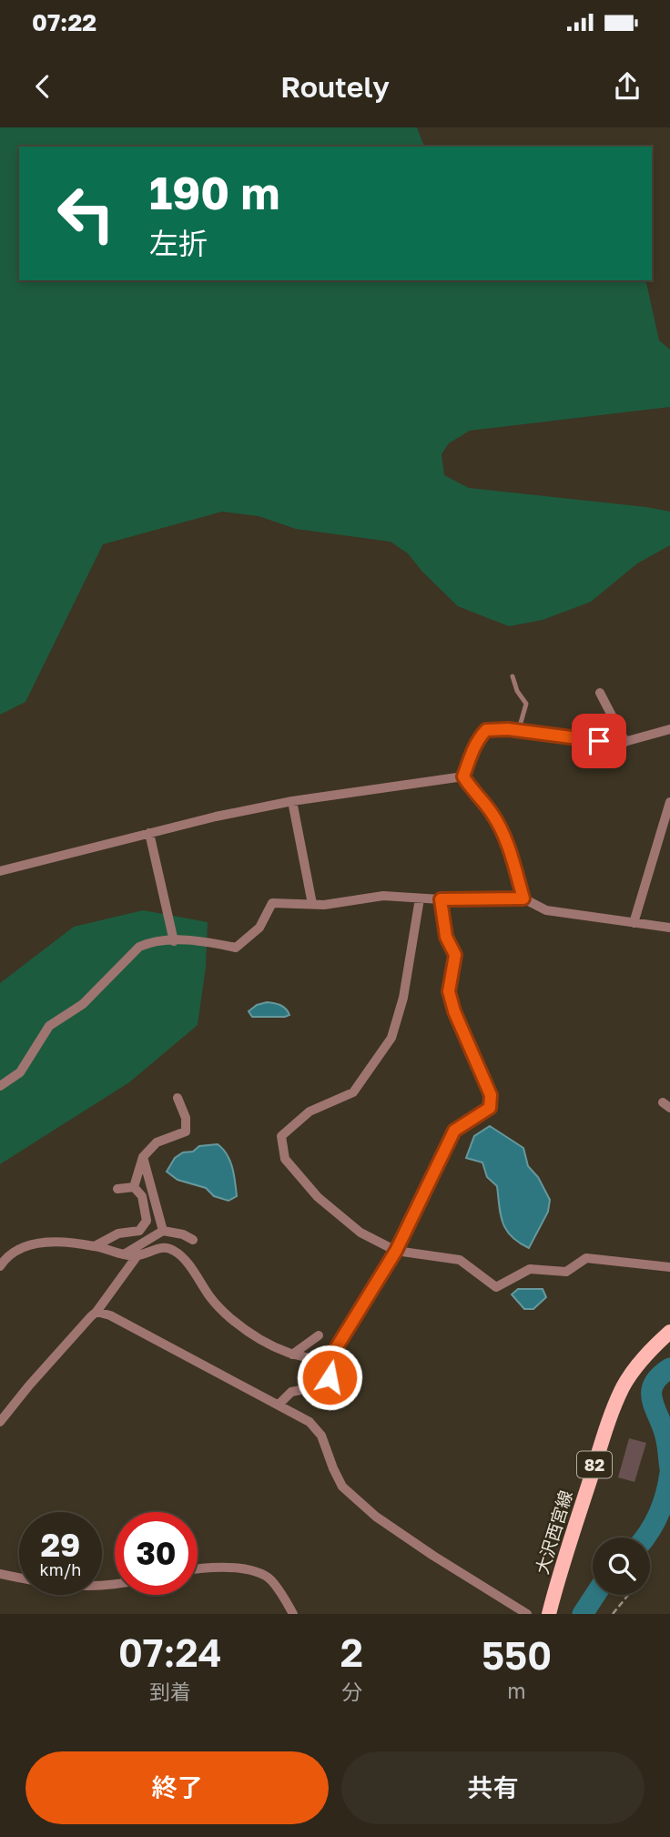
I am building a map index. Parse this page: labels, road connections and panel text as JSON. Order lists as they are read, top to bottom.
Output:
{
  "streets": {
    "main road": ["82", "大沢西宮線"]
  },
  "page": {
    "status": "07:22",
    "header": "Routely",
    "turn": ["190 m", "左折"],
    "speed": "29 km/h",
    "limit": "30",
    "eta": [
      "07:24",
      "到着",
      "2",
      "分",
      "550",
      "m"
    ],
    "buttons": ["終了", "共有"]
  }
}
